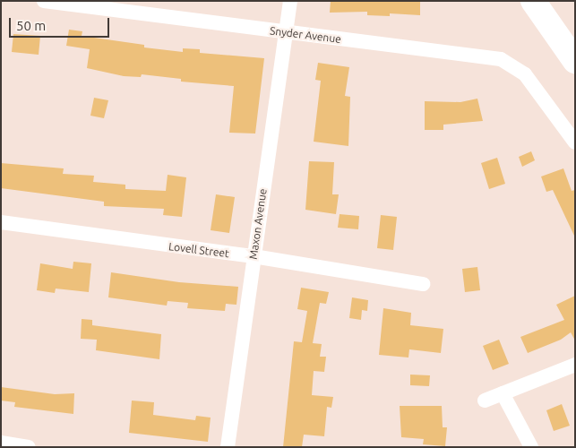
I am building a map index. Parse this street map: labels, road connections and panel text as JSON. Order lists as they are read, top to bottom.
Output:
{
  "streets": {
    "street": ["Snyder Avenue", "Maxon Avenue", "Lovell Street"]
  },
  "crossings": [
    ["Snyder Avenue", "Maxon Avenue"],
    ["Maxon Avenue", "Lovell Street"]
  ],
  "scale_bar": "50 m"
}
